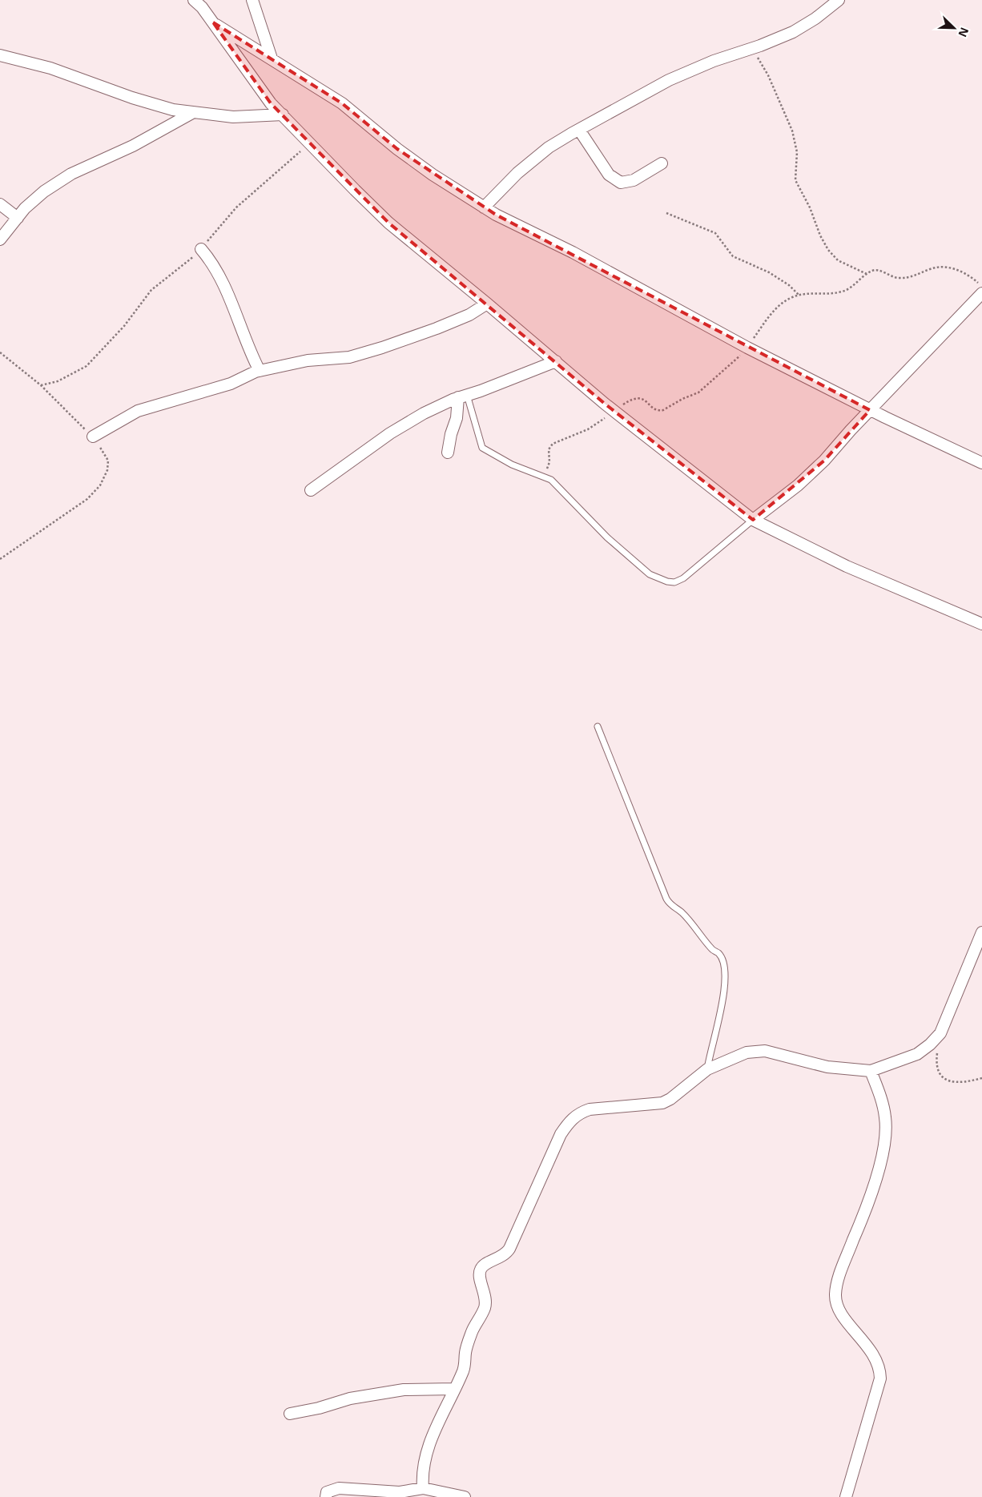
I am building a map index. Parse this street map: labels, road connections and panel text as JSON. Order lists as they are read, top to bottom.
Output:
{
  "north": "bottom right"
}
